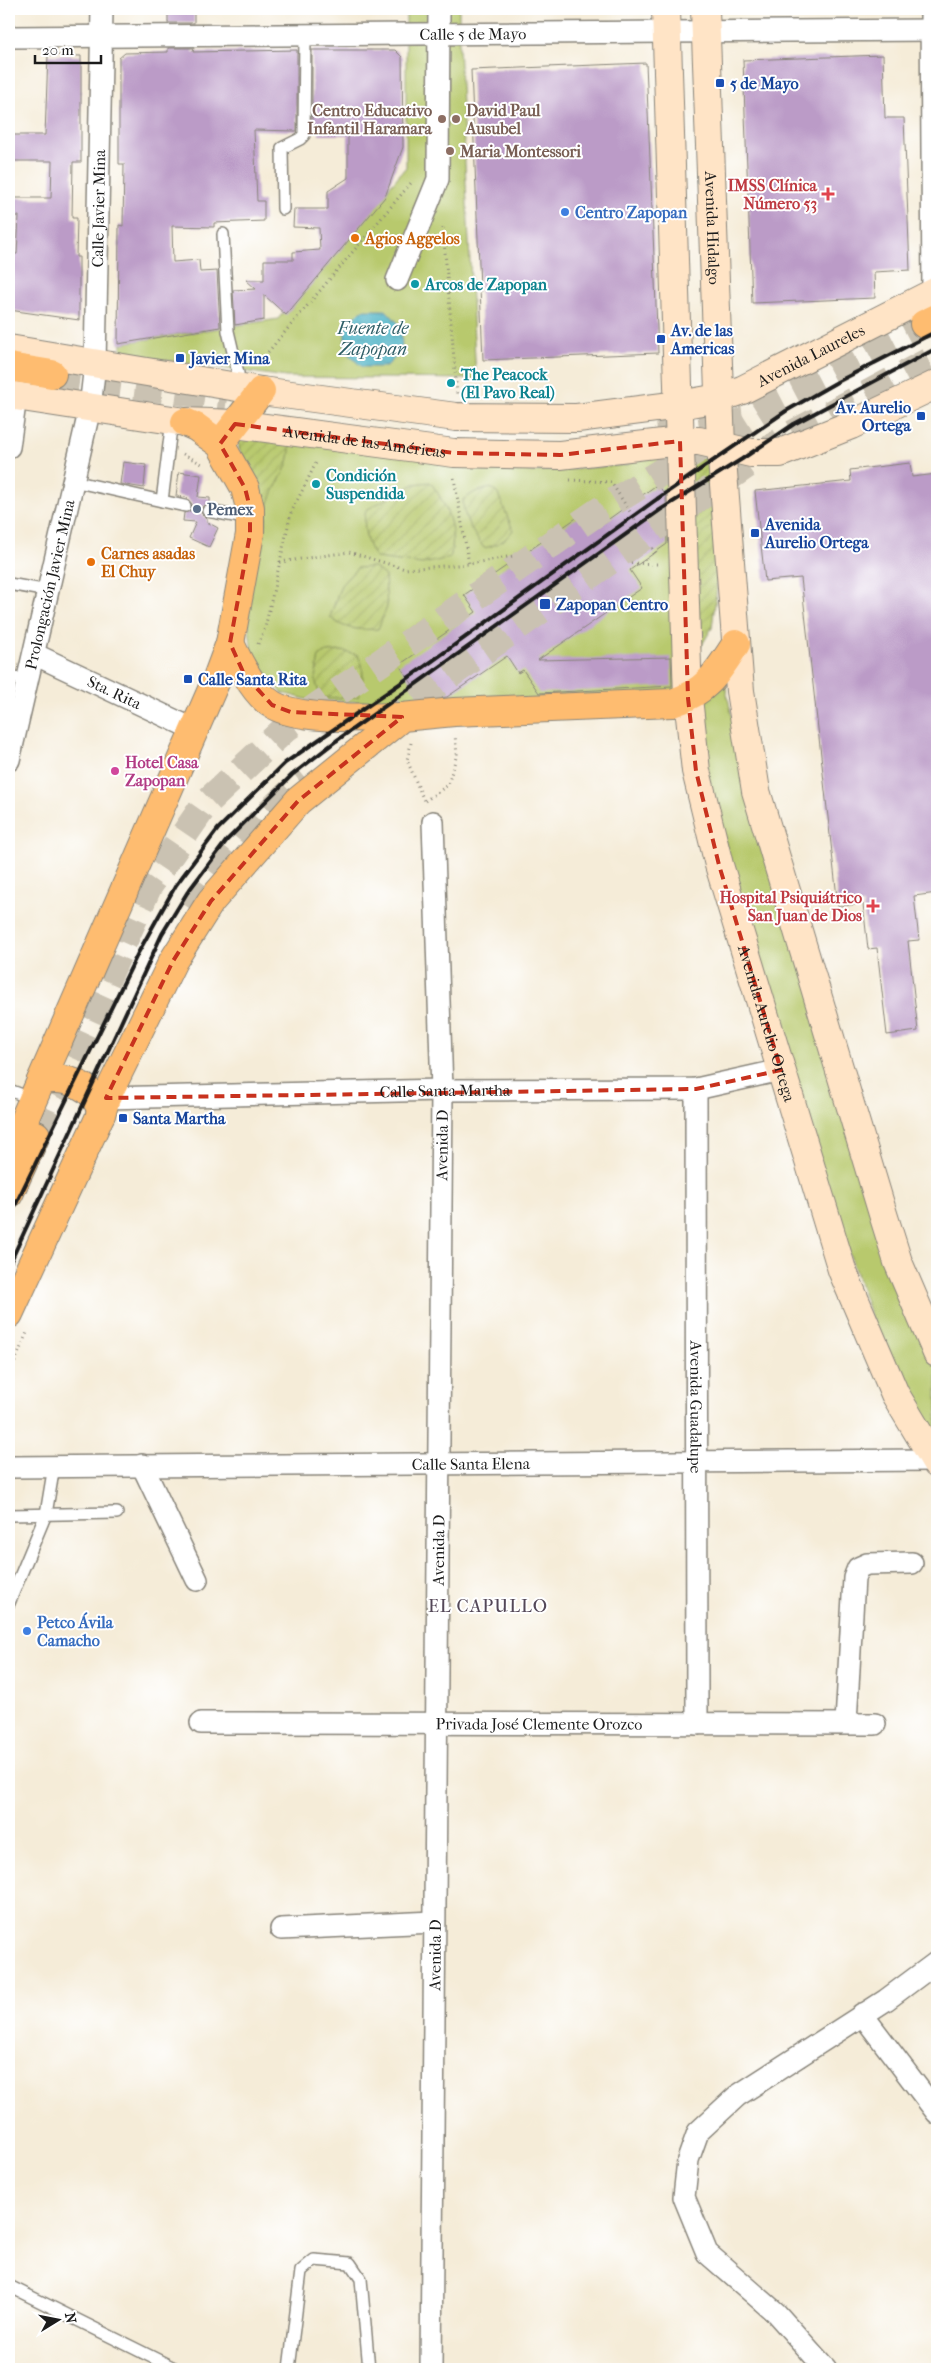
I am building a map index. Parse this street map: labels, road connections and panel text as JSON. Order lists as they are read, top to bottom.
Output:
{
  "streets": {
    "main road": [
      "Avenida Hidalgo",
      "Avenida Laureles",
      "Avenida de las Américas",
      "Avenida Aurelio Ortega"
    ],
    "street": [
      "Calle 5 de Mayo",
      "Calle Javier Mina",
      "Prolongación Javier Mina",
      "Sta. Rita",
      "Calle Santa Martha",
      "Avenida D",
      "Avenida Guadalupe",
      "Calle Santa Elena",
      "Privada José Clemente Orozco"
    ]
  },
  "crossings": [
    ["Calle 5 de Mayo", "Calle Javier Mina"],
    ["Calle 5 de Mayo", "Avenida Hidalgo"],
    ["Calle Javier Mina", "Avenida de las Américas"],
    ["Calle Javier Mina", "Prolongación Javier Mina"],
    ["Avenida Hidalgo", "Avenida Laureles"],
    ["Avenida Hidalgo", "Avenida de las Américas"],
    ["Avenida de las Américas", "Prolongación Javier Mina"],
    ["Avenida de las Américas", "Avenida Aurelio Ortega"],
    ["Prolongación Javier Mina", "Sta. Rita"],
    ["Avenida Aurelio Ortega", "Calle Santa Martha"],
    ["Avenida Aurelio Ortega", "Calle Santa Elena"],
    ["Calle Santa Martha", "Avenida D"],
    ["Calle Santa Martha", "Avenida Guadalupe"],
    ["Avenida D", "Calle Santa Elena"],
    ["Avenida D", "Privada José Clemente Orozco"],
    ["Avenida Guadalupe", "Calle Santa Elena"],
    ["Avenida Guadalupe", "Privada José Clemente Orozco"]
  ],
  "districts": ["EL CAPULLO"],
  "water": ["Fuente de Zapopan"],
  "places": {
    "transit": [
      "5 de Mayo",
      "Av. de las Americas",
      "Javier Mina",
      "Av. Aurelio Ortega",
      "Avenida Aurelio Ortega",
      "Zapopan Centro",
      "Calle Santa Rita",
      "Santa Martha"
    ],
    "other": [
      "Centro Educativo Infantil Haramara",
      "David Paul Ausubel",
      "Maria Montessori",
      "Centro Zapopan",
      "Agios Aggelos",
      "Arcos de Zapopan",
      "The Peacock (El Pavo Real)",
      "Condición Suspendida",
      "Pemex",
      "Carnes asadas El Chuy",
      "Hotel Casa Zapopan",
      "Petco Ávila Camacho"
    ],
    "health": ["IMSS Clínica Número 53", "Hospital Psiquiátrico San Juan de Dios"]
  },
  "scale_bar": "20 m",
  "north": "right"
}
